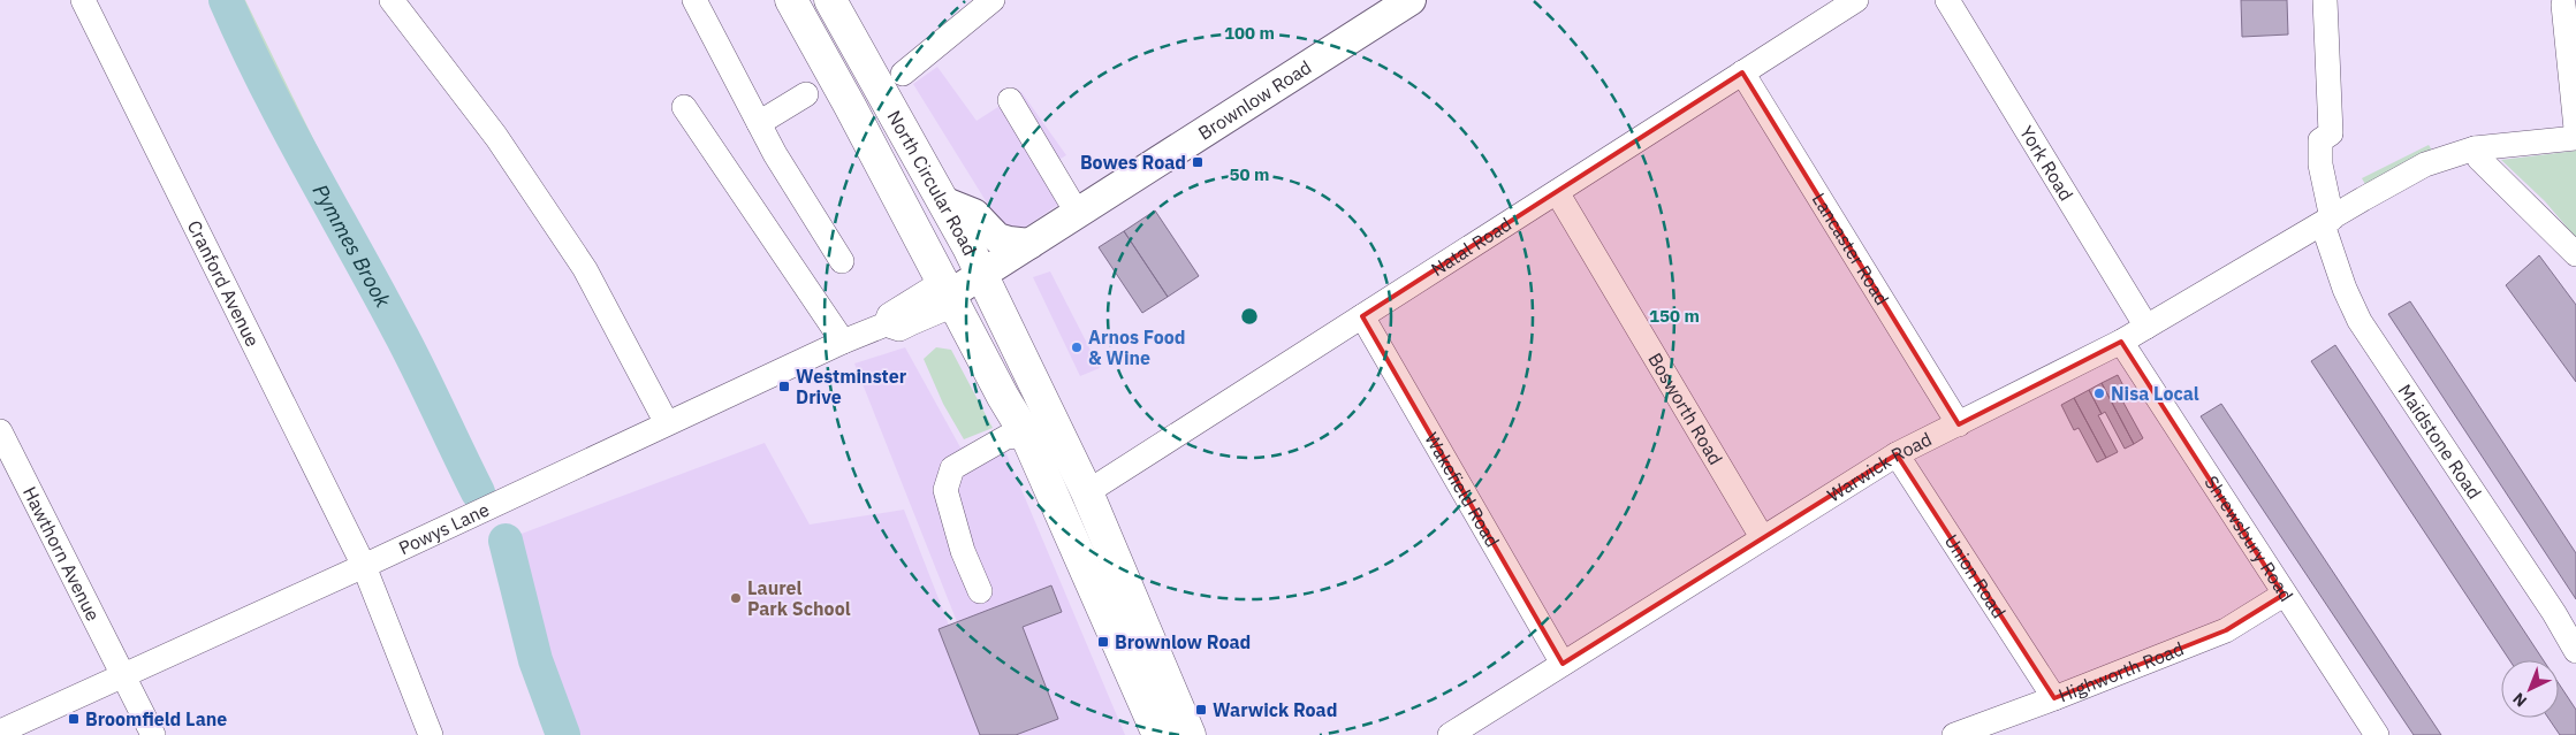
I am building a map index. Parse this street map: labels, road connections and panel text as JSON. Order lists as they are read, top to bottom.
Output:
{
  "streets": {
    "highway": ["North Circular Road"],
    "main road": ["Brownlow Road", "Powys Lane"],
    "street": [
      "York Road",
      "Natal Road",
      "Lancaster Road",
      "Cranford Avenue",
      "Bosworth Road",
      "Maidstone Road",
      "Warwick Road",
      "Wakefield Road",
      "Shrewsbury Road",
      "Hawthorn Avenue",
      "Union Road",
      "Highworth Road"
    ]
  },
  "crossings": [
    ["Brownlow Road", "North Circular Road"],
    ["Brownlow Road", "Powys Lane"],
    ["York Road", "Warwick Road"],
    ["North Circular Road", "Powys Lane"],
    ["Natal Road", "Lancaster Road"],
    ["Natal Road", "Bosworth Road"],
    ["Natal Road", "Wakefield Road"],
    ["Lancaster Road", "Warwick Road"],
    ["Cranford Avenue", "Powys Lane"],
    ["Bosworth Road", "Warwick Road"],
    ["Maidstone Road", "Warwick Road"],
    ["Warwick Road", "Wakefield Road"],
    ["Warwick Road", "Shrewsbury Road"],
    ["Warwick Road", "Union Road"],
    ["Powys Lane", "Hawthorn Avenue"],
    ["Shrewsbury Road", "Highworth Road"],
    ["Union Road", "Highworth Road"]
  ],
  "water": ["Pymmes Brook"],
  "places": {
    "transit": [
      "Bowes Road",
      "Westminster Drive",
      "Brownlow Road",
      "Warwick Road",
      "Broomfield Lane"
    ],
    "other": ["Arnos Food & Wine", "Nisa Local", "Laurel Park School"]
  },
  "north": "bottom left",
  "rings": ["100 m", "50 m", "150 m"]
}
